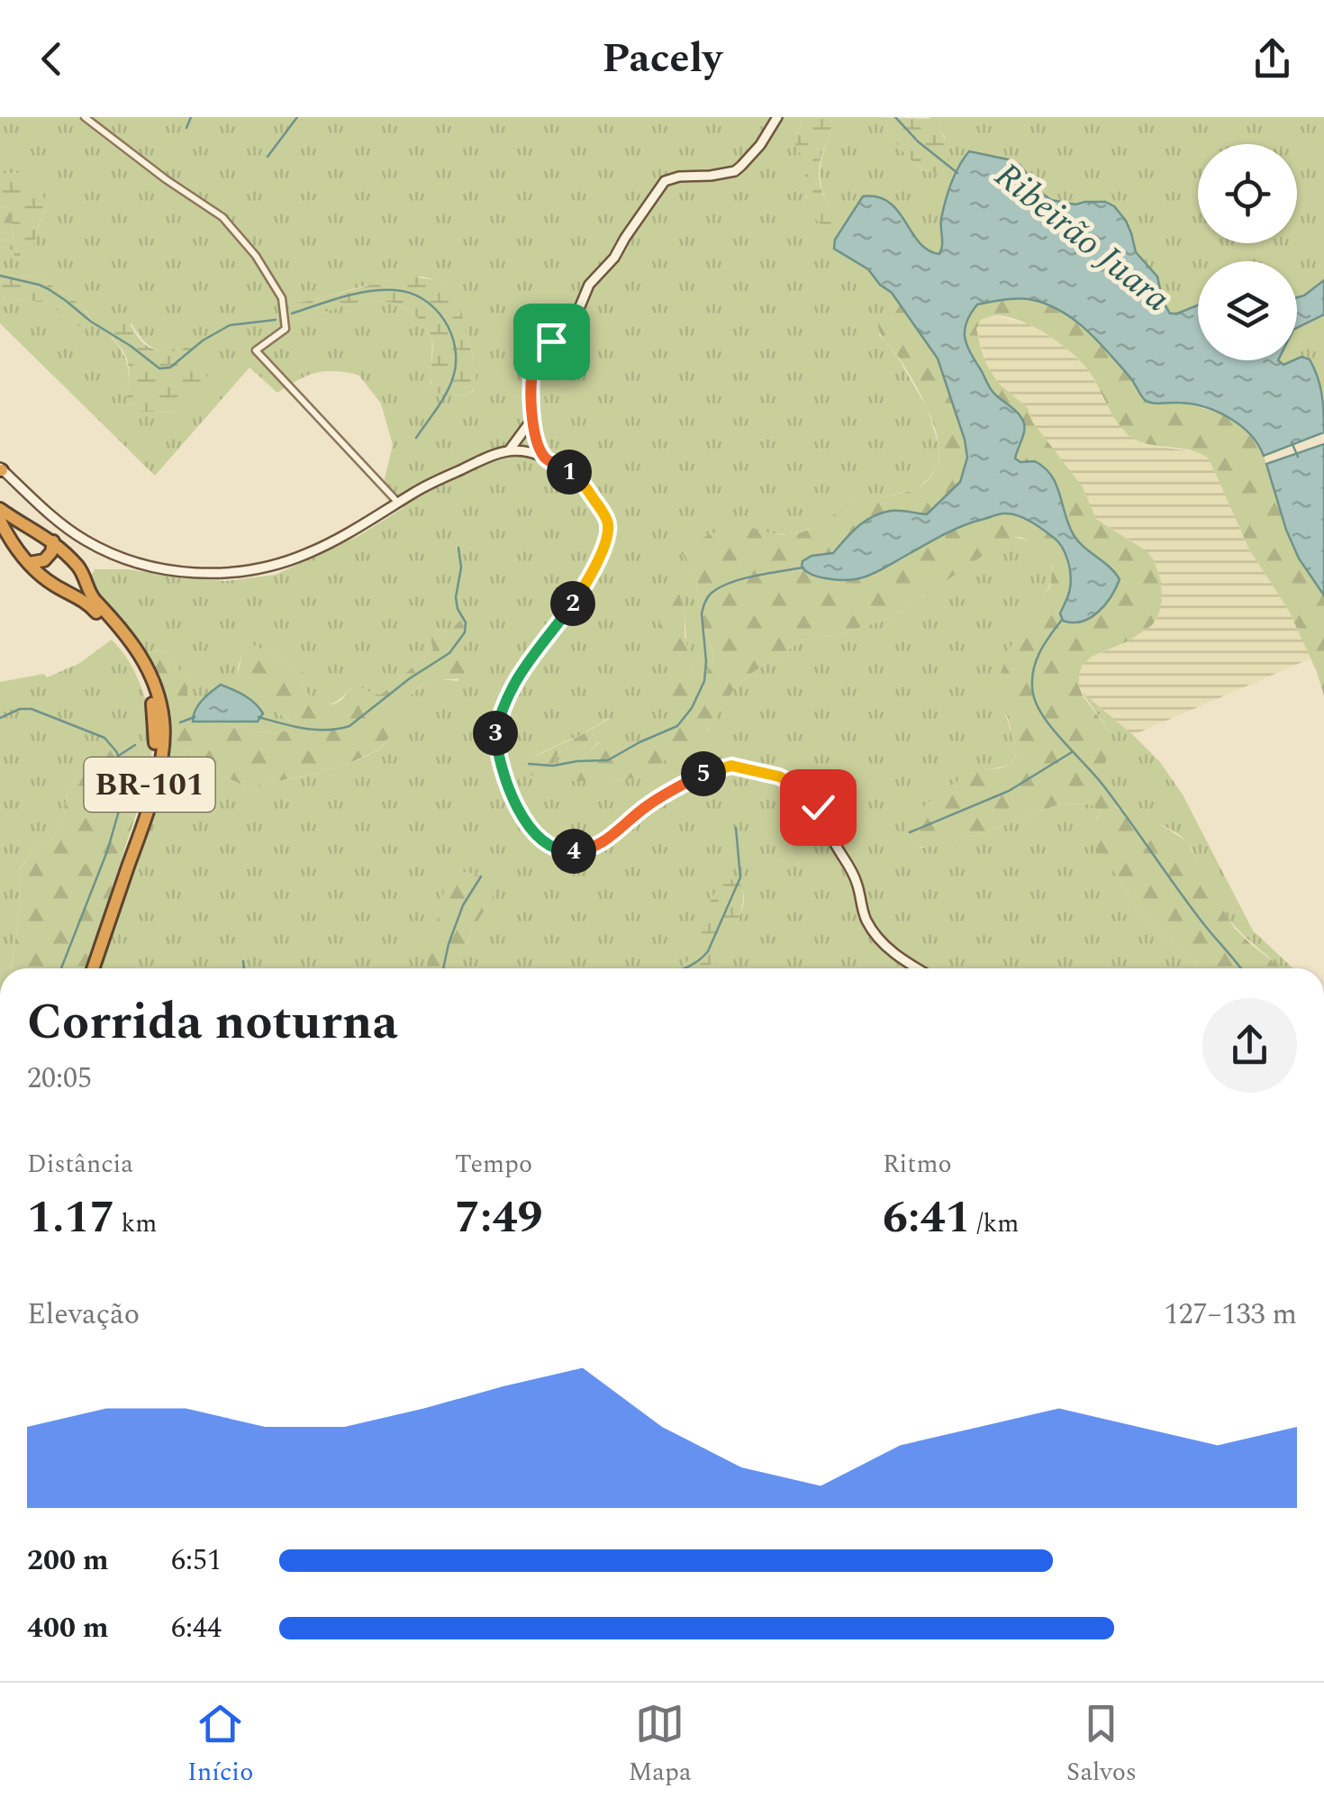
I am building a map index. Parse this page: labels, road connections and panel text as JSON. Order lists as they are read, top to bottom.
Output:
{
  "streets": {
    "highway": ["BR-101"]
  },
  "water": ["Ribeirão Juara"],
  "page": {
    "header": "Pacely",
    "pins": [
      "1",
      "2",
      "3",
      "5",
      "4"
    ],
    "heading": ["Corrida noturna", "20:05"],
    "stats": [
      ["Distância", "1.17 km"],
      ["Tempo", "7:49"],
      ["Ritmo", "6:41 /km"]
    ],
    "chart": ["Elevação", "127–133 m"],
    "list": [
      {
        "name": "200 m",
        "note": "6:51"
      },
      {
        "name": "400 m",
        "note": "6:44"
      }
    ],
    "tabs": ["Início", "Mapa", "Salvos"]
  }
}
